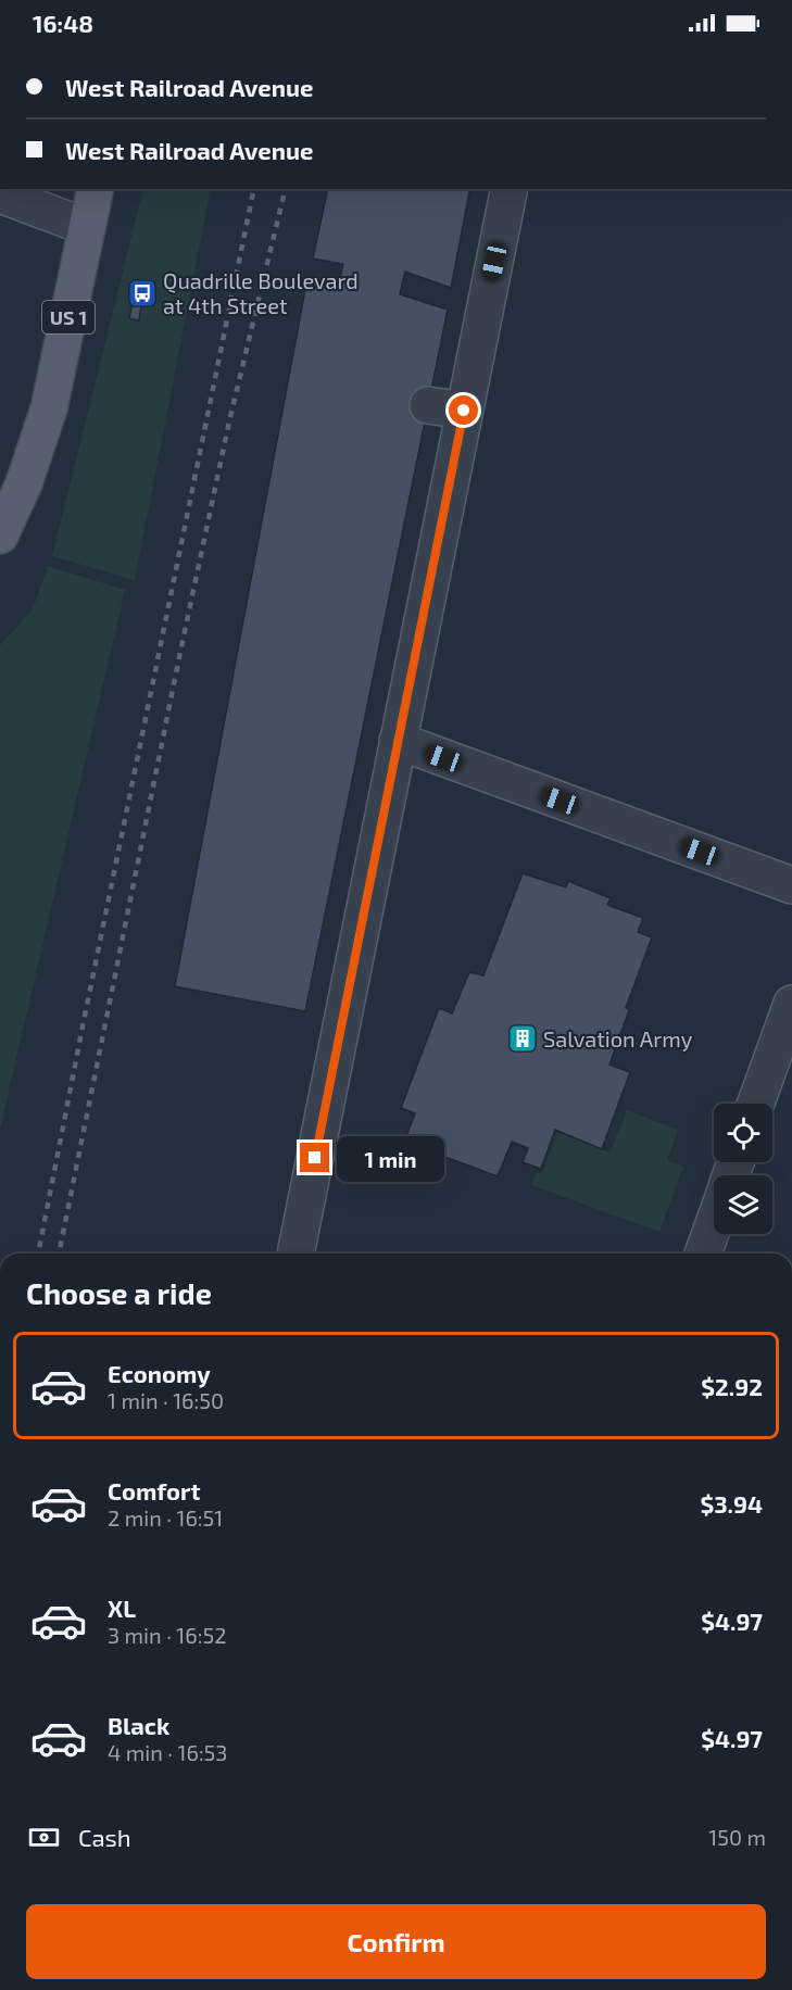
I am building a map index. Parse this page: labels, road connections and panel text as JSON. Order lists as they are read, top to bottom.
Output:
{
  "streets": {
    "main road": ["US 1"]
  },
  "places": {
    "bus stop": ["Quadrille Boulevard at 4th Street"],
    "building": ["Salvation Army"]
  },
  "page": {
    "status": "16:48",
    "banner": ["West Railroad Avenue", "West Railroad Avenue"],
    "bubble": "1 min",
    "heading": "Choose a ride",
    "list": [
      {
        "name": "Economy",
        "note": "1 min · 16:50",
        "value": "$2.92"
      },
      {
        "name": "Comfort",
        "note": "2 min · 16:51",
        "value": "$3.94"
      },
      {
        "name": "XL",
        "note": "3 min · 16:52",
        "value": "$4.97"
      },
      {
        "name": "Black",
        "note": "4 min · 16:53",
        "value": "$4.97"
      }
    ],
    "pay": ["Cash", "150 m"],
    "buttons": "Confirm"
  }
}
